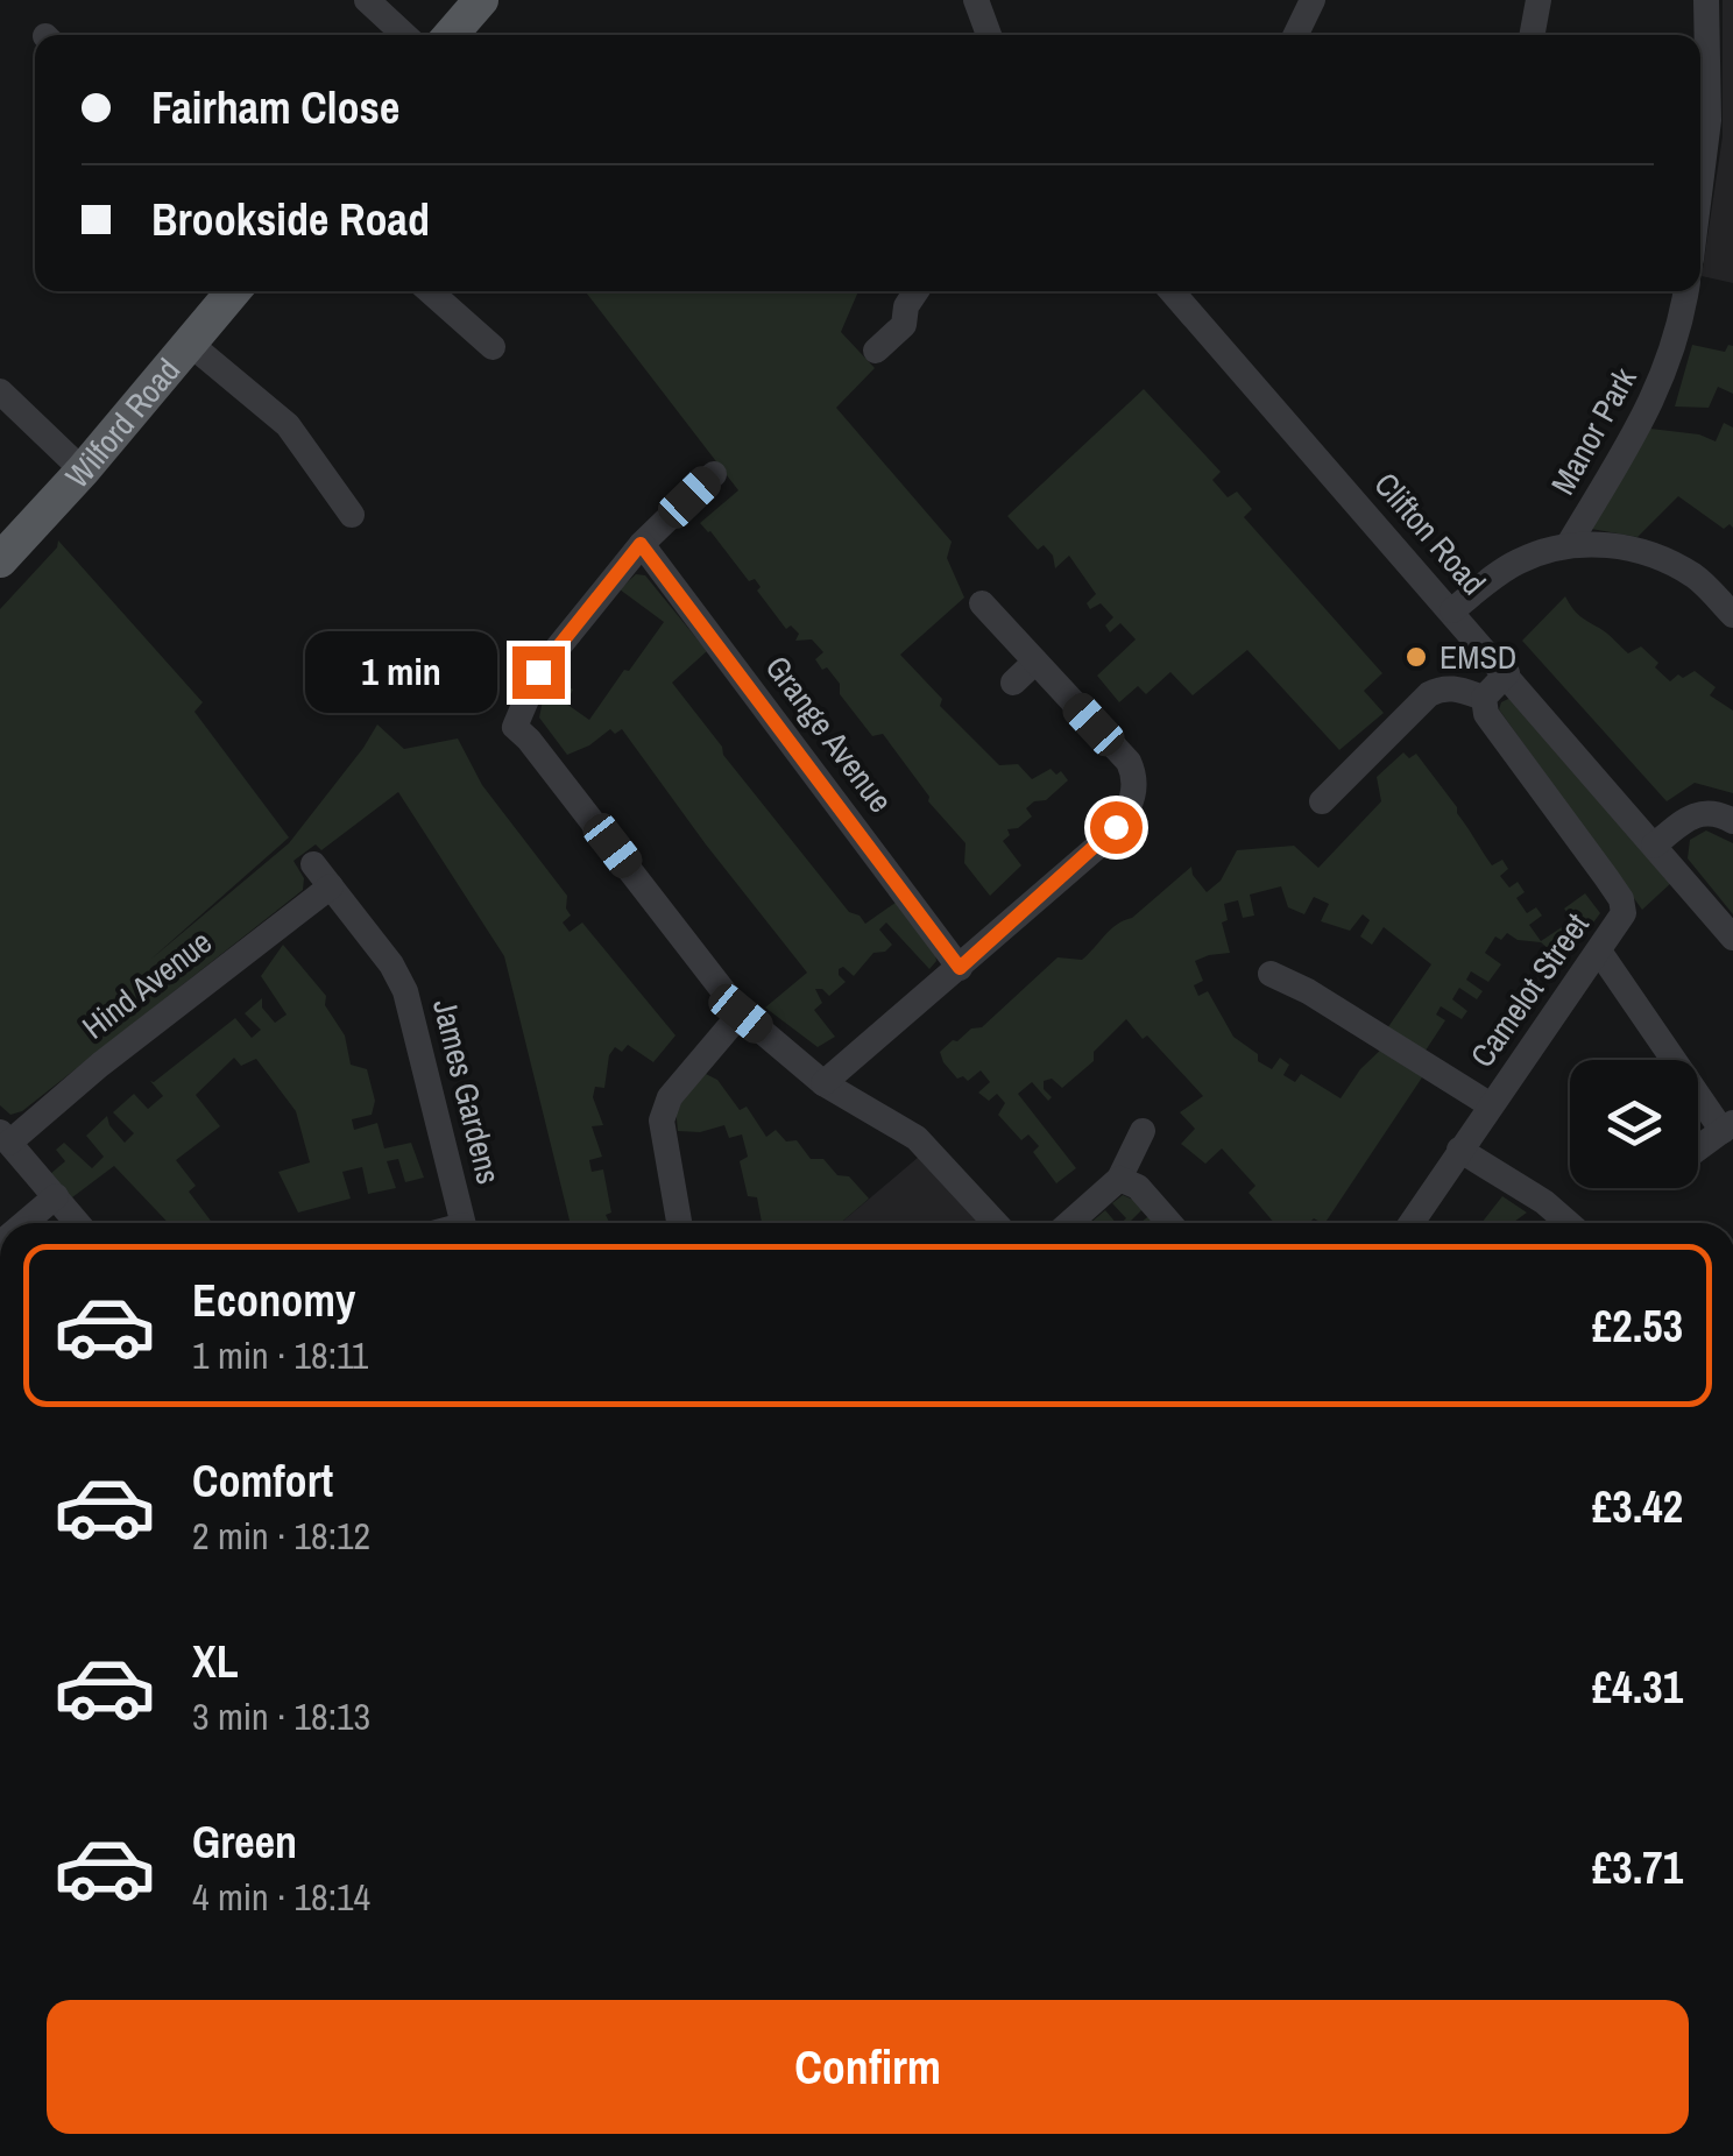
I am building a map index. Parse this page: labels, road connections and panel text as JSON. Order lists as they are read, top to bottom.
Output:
{
  "streets": {
    "main road": ["Wilford Road"],
    "street": [
      "Manor Park",
      "Clifton Road",
      "Grange Avenue",
      "Hind Avenue",
      "Camelot Street",
      "James Gardens"
    ]
  },
  "crossings": [
    ["Hind Avenue", "James Gardens"]
  ],
  "places": ["EMSD"],
  "page": {
    "banner": ["Fairham Close", "Brookside Road"],
    "bubble": "1 min",
    "list": [
      {
        "name": "Economy",
        "note": "1 min · 18:11",
        "value": "£2.53"
      },
      {
        "name": "Comfort",
        "note": "2 min · 18:12",
        "value": "£3.42"
      },
      {
        "name": "XL",
        "note": "3 min · 18:13",
        "value": "£4.31"
      },
      {
        "name": "Green",
        "note": "4 min · 18:14",
        "value": "£3.71"
      }
    ],
    "buttons": "Confirm"
  }
}
